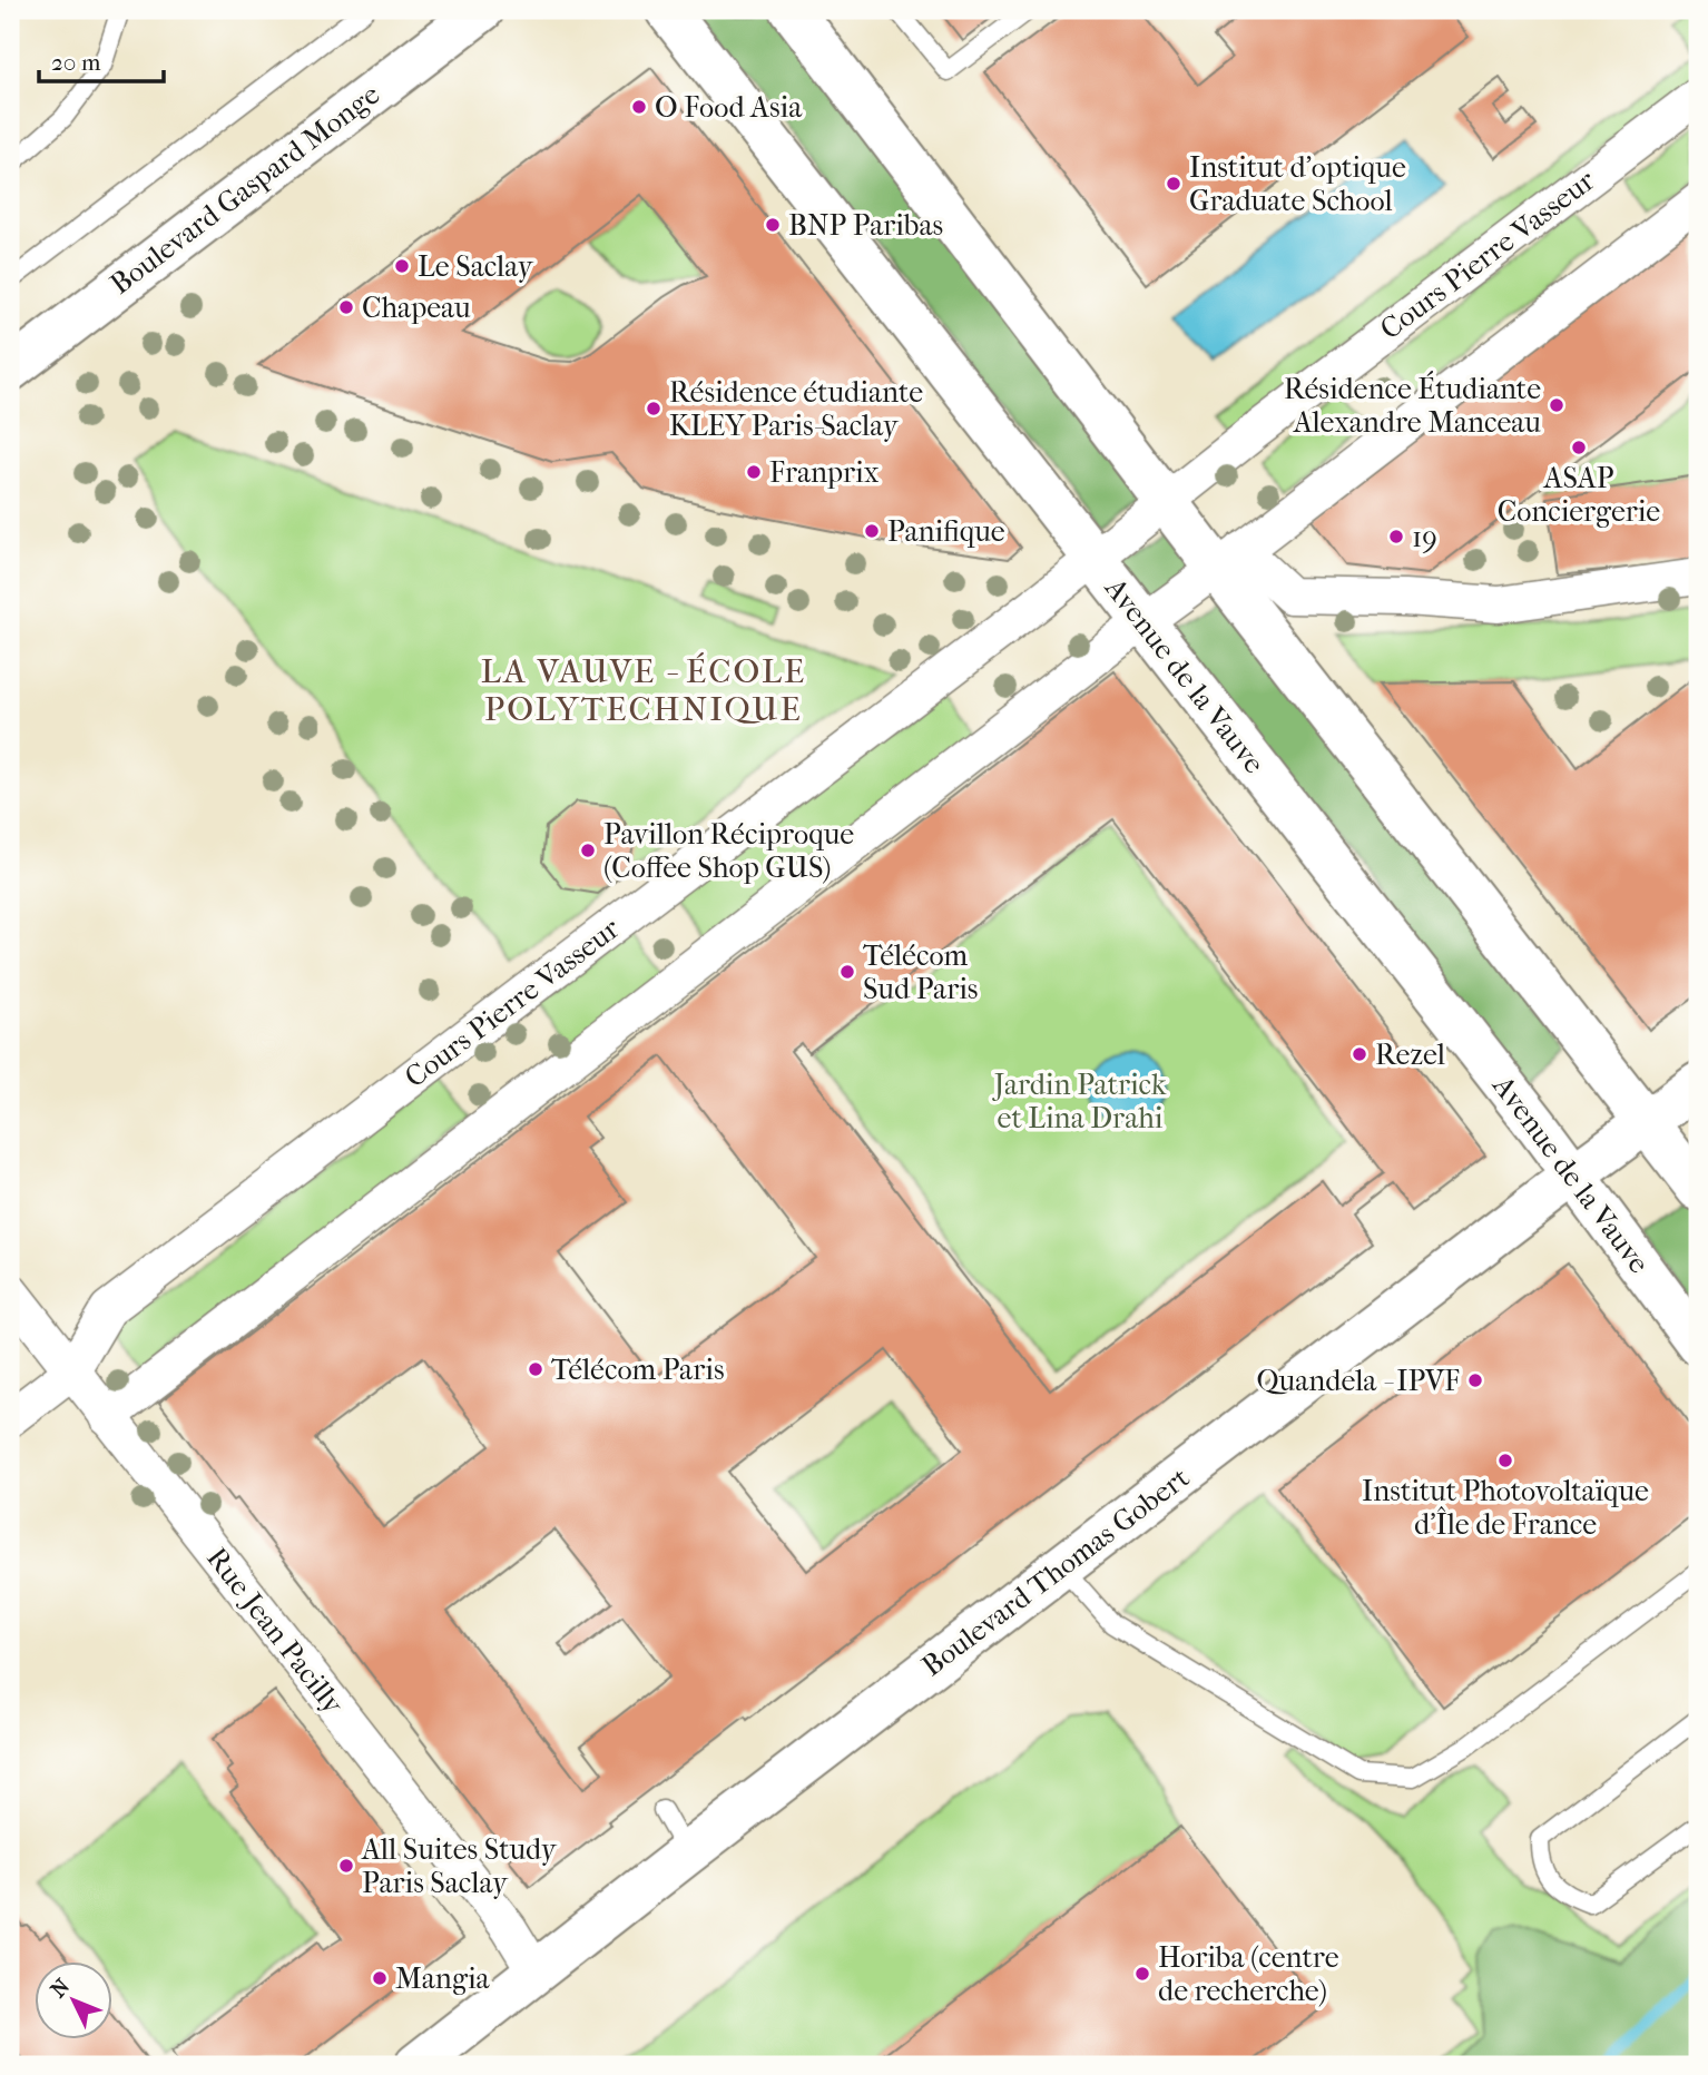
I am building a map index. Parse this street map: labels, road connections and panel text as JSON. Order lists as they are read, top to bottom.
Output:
{
  "streets": {
    "main road": ["Boulevard Gaspard Monge", "Avenue de la Vauve", "Boulevard Thomas Gobert"],
    "street": ["Cours Pierre Vasseur", "Rue Jean Pacilly"]
  },
  "crossings": [
    ["Cours Pierre Vasseur", "Avenue de la Vauve"],
    ["Cours Pierre Vasseur", "Rue Jean Pacilly"],
    ["Avenue de la Vauve", "Boulevard Thomas Gobert"],
    ["Boulevard Thomas Gobert", "Rue Jean Pacilly"]
  ],
  "districts": ["LA VAUVE - ÉCOLE POLYTECHNIQUE"],
  "parks": ["Jardin Patrick et Lina Drahi"],
  "places": [
    "O Food Asia",
    "Institut d'optique Graduate School",
    "BNP Paribas",
    "Le Saclay",
    "Chapeau",
    "Résidence Étudiante Alexandre Manceau",
    "Résidence étudiante KLEY Paris-Saclay",
    "ASAP Conciergerie",
    "Franprix",
    "Panifique",
    "19",
    "Pavillon Réciproque (Coffee Shop GUS)",
    "Télécom Sud Paris",
    "Rezel",
    "Télécom Paris",
    "Quandela - IPVF",
    "Institut Photovoltaïque d'Île de France",
    "All Suites Study Paris Saclay",
    "Horiba (centre de recherche)",
    "Mangia"
  ],
  "scale_bar": "20 m",
  "north": "top left"
}
